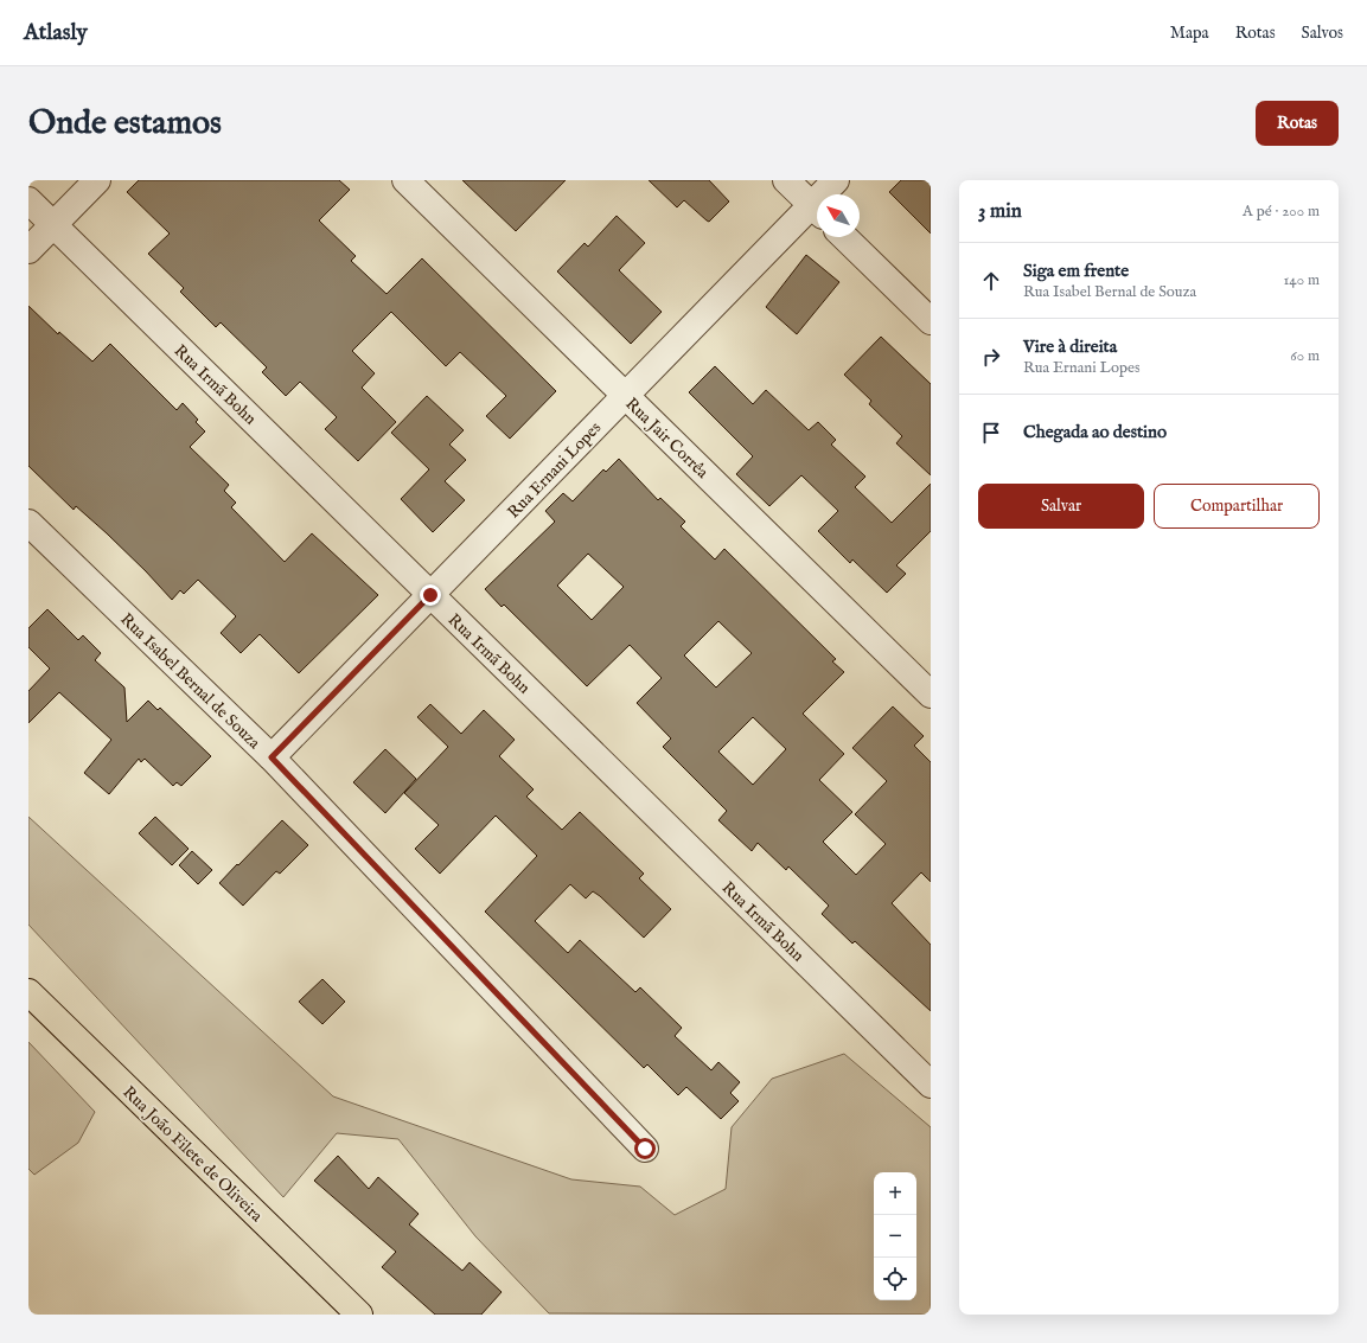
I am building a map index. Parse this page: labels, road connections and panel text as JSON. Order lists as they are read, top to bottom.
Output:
{
  "streets": {
    "main road": ["Rua João Filete de Oliveira"],
    "street": [
      "Rua Irmã Bohn",
      "Rua Jair Corrêa",
      "Rua Ernani Lopes",
      "Rua Isabel Bernal de Souza"
    ]
  },
  "crossings": [
    ["Rua Irmã Bohn", "Rua Ernani Lopes"],
    ["Rua Jair Corrêa", "Rua Ernani Lopes"],
    ["Rua Ernani Lopes", "Rua Isabel Bernal de Souza"]
  ],
  "north": "top left",
  "page": {
    "header": "Atlasly",
    "nav": ["Mapa", "Rotas", "Salvos"],
    "buttons": [
      "Rotas",
      ["Salvar", "Compartilhar"]
    ],
    "title": "Onde estamos",
    "heading": ["3 min", "A pé · 200 m"],
    "list": [
      ["Siga em frente", "Rua Isabel Bernal de Souza", "140 m"],
      ["Vire à direita", "Rua Ernani Lopes", "60 m"],
      "Chegada ao destino"
    ],
    "map_buttons": ["+", "−"]
  }
}
